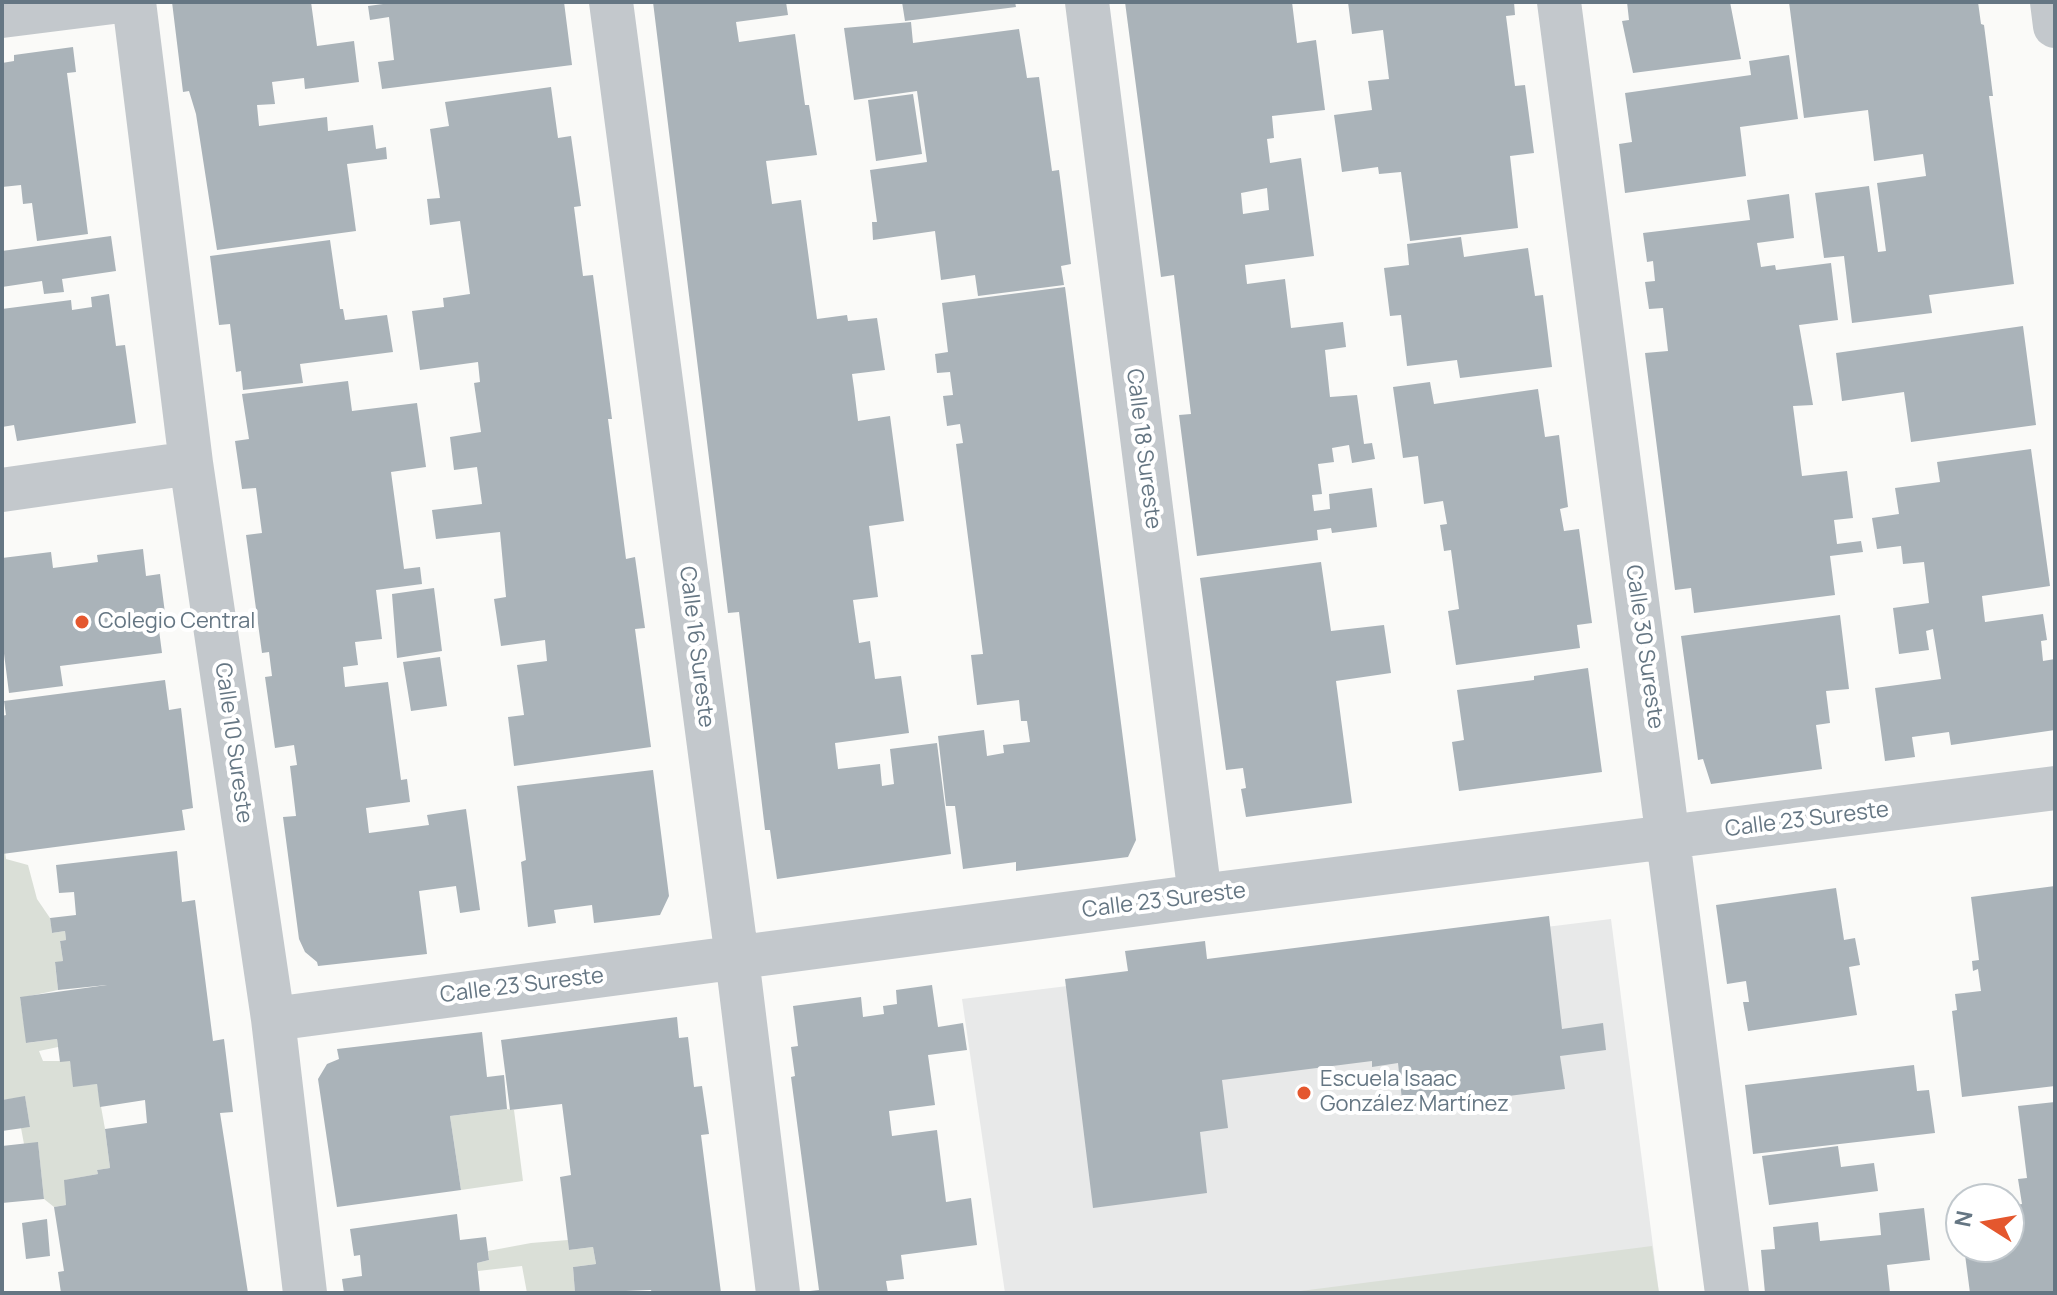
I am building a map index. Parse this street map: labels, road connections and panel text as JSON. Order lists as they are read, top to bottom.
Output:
{
  "streets": {
    "street": [
      "Calle 18 Sureste",
      "Calle 16 Sureste",
      "Calle 30 Sureste",
      "Calle 10 Sureste",
      "Calle 23 Sureste"
    ]
  },
  "crossings": [
    ["Calle 18 Sureste", "Calle 23 Sureste"],
    ["Calle 16 Sureste", "Calle 23 Sureste"],
    ["Calle 30 Sureste", "Calle 23 Sureste"],
    ["Calle 10 Sureste", "Calle 23 Sureste"]
  ],
  "places": ["Colegio Central", "Escuela Isaac González Martínez"],
  "north": "left"
}
